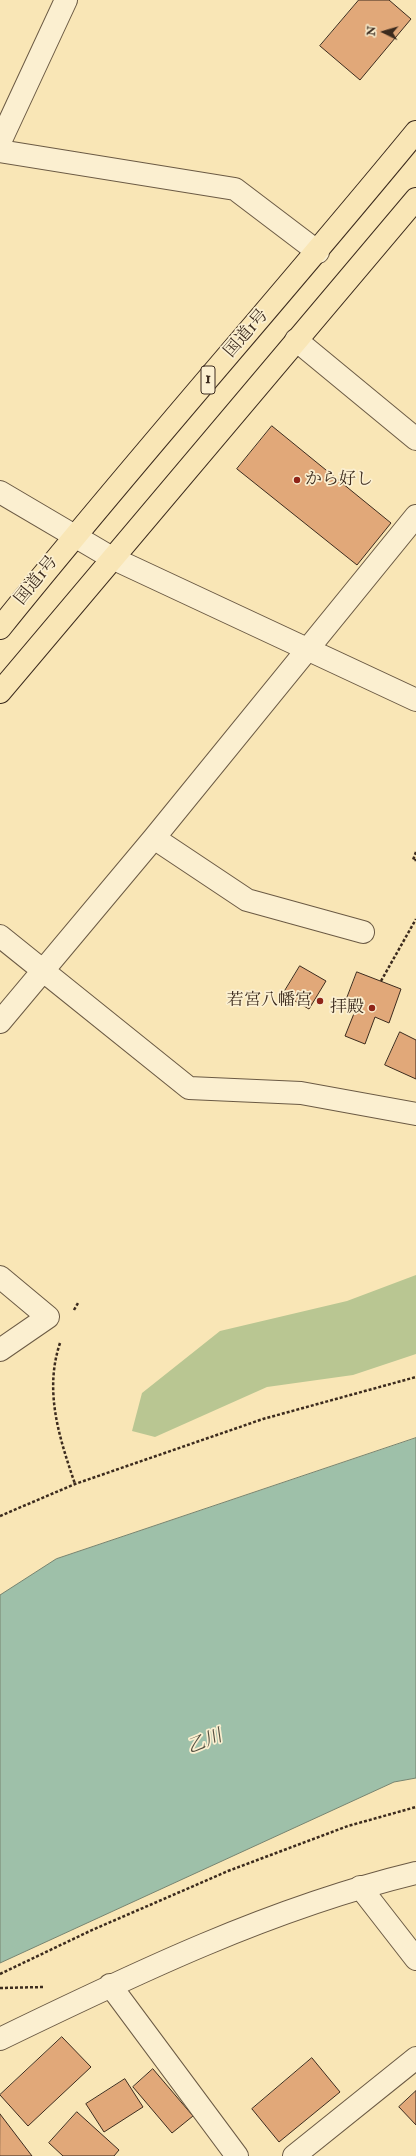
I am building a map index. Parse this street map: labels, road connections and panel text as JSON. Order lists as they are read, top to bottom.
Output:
{
  "streets": {
    "highway": ["国道1号", "1"]
  },
  "water": ["乙川"],
  "places": ["から好し", "若宮八幡宮", "拝殿"],
  "north": "left"
}
